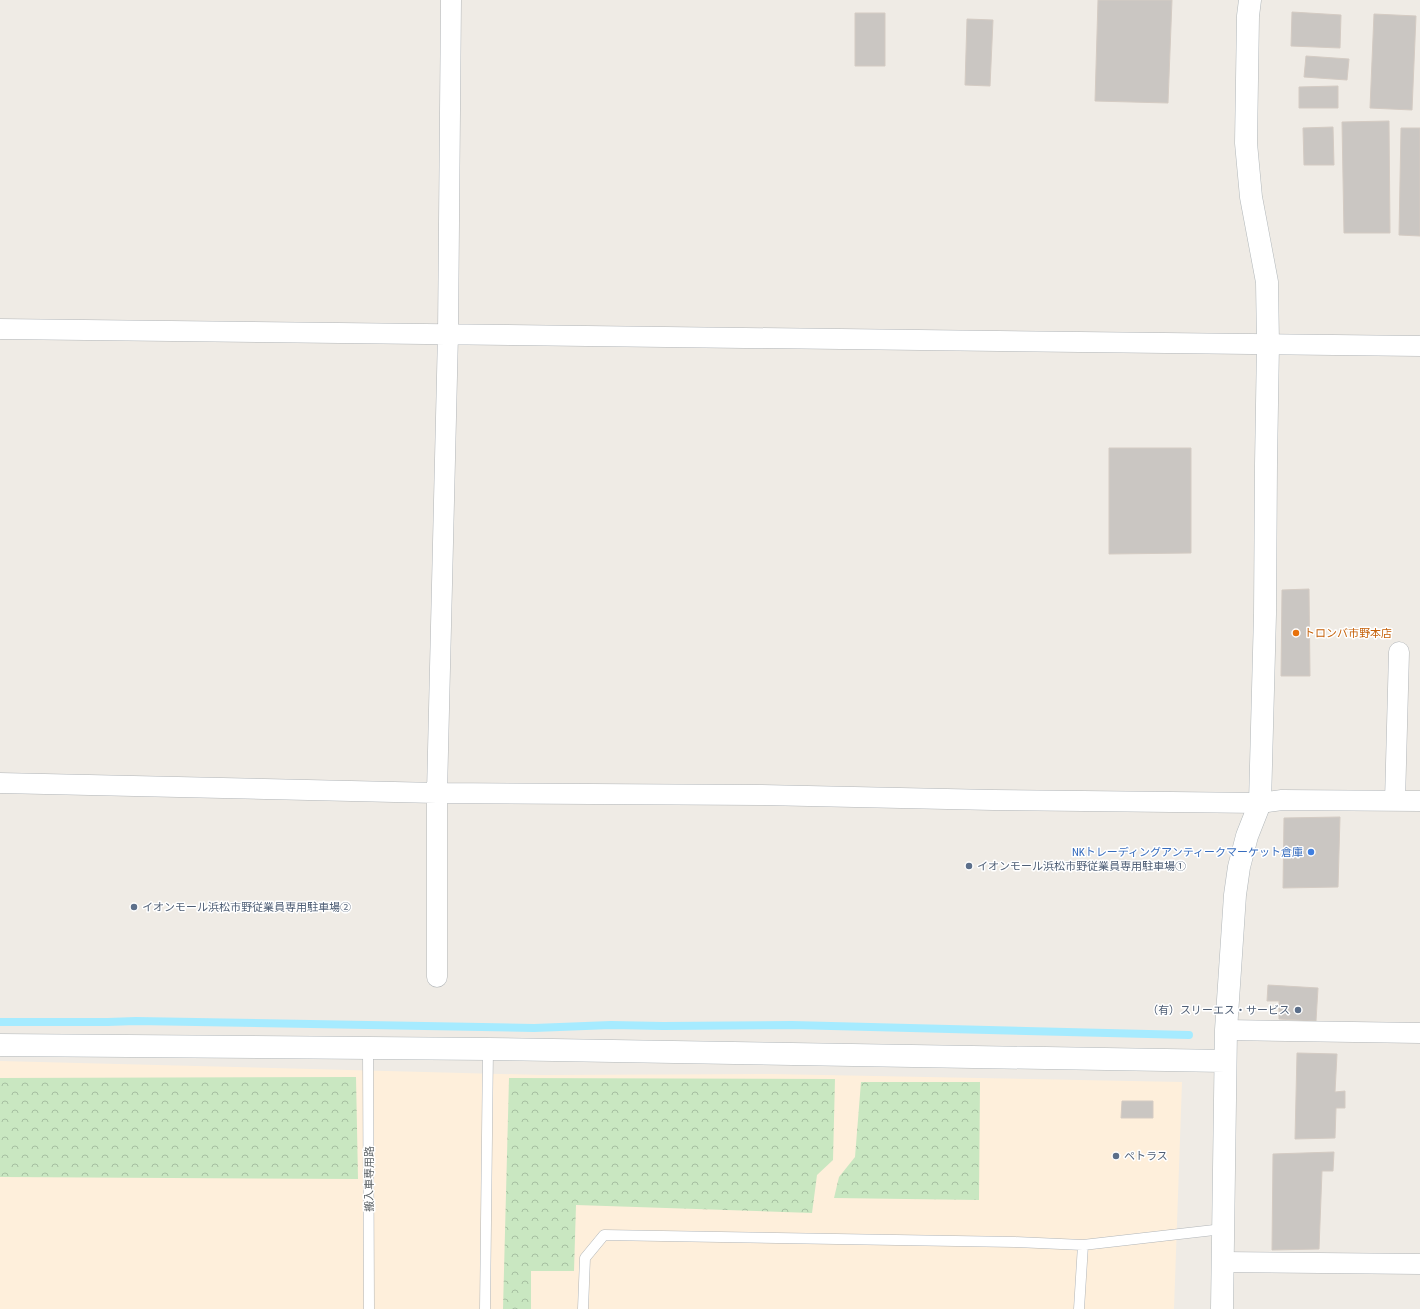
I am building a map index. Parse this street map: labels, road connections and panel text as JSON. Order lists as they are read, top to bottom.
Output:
{
  "streets": {
    "lane": ["搬入車専用路"]
  },
  "places": [
    "トロンバ市野本店",
    "NKトレーディングアンティークマーケット倉庫",
    "イオンモール浜松市野従業員専用駐車場①",
    "イオンモール浜松市野従業員専用駐車場②",
    "（有）スリーエス・サービス",
    "ペトラス"
  ]
}
